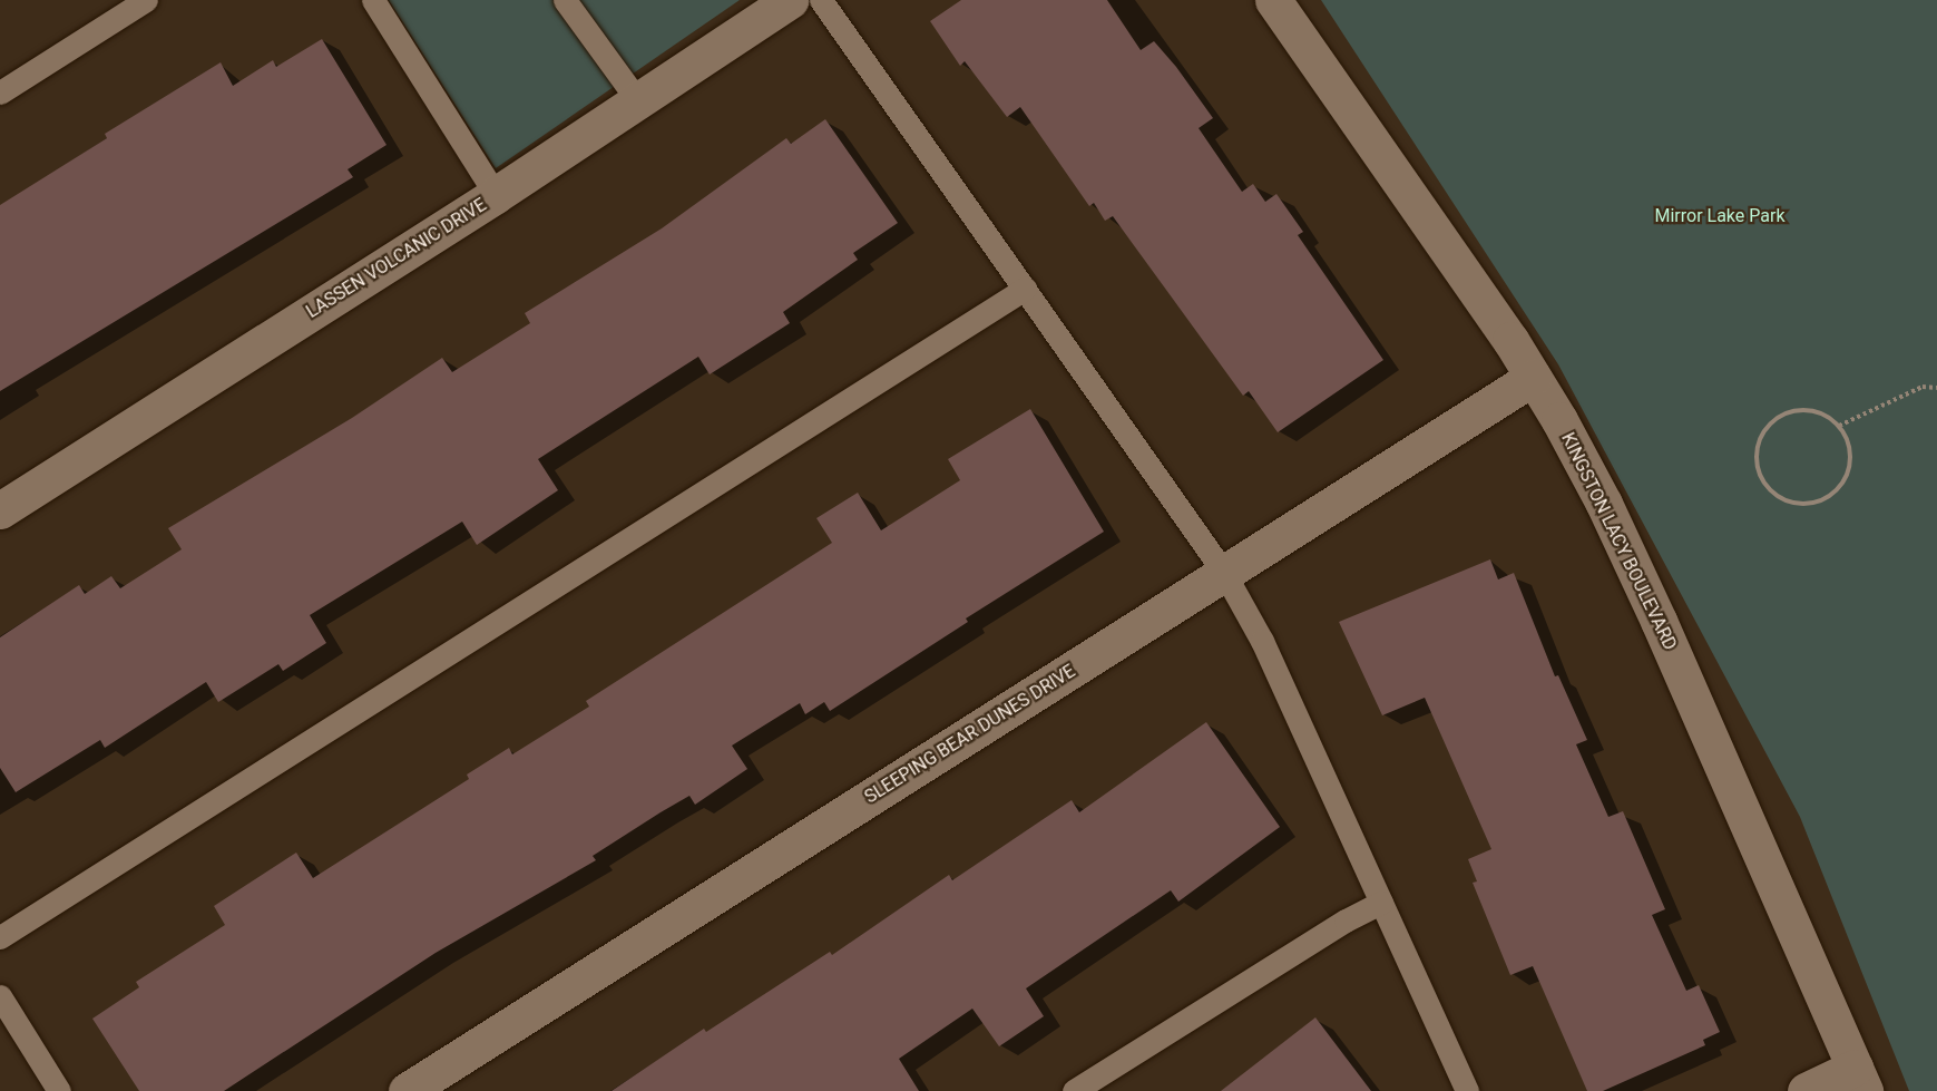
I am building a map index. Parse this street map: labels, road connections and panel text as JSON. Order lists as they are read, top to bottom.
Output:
{
  "streets": {
    "street": ["LASSEN VOLCANIC DRIVE", "KINGSTON LACY BOULEVARD", "SLEEPING BEAR DUNES DRIVE"]
  },
  "crossings": [
    ["KINGSTON LACY BOULEVARD", "SLEEPING BEAR DUNES DRIVE"]
  ],
  "parks": ["Mirror Lake Park"]
}
